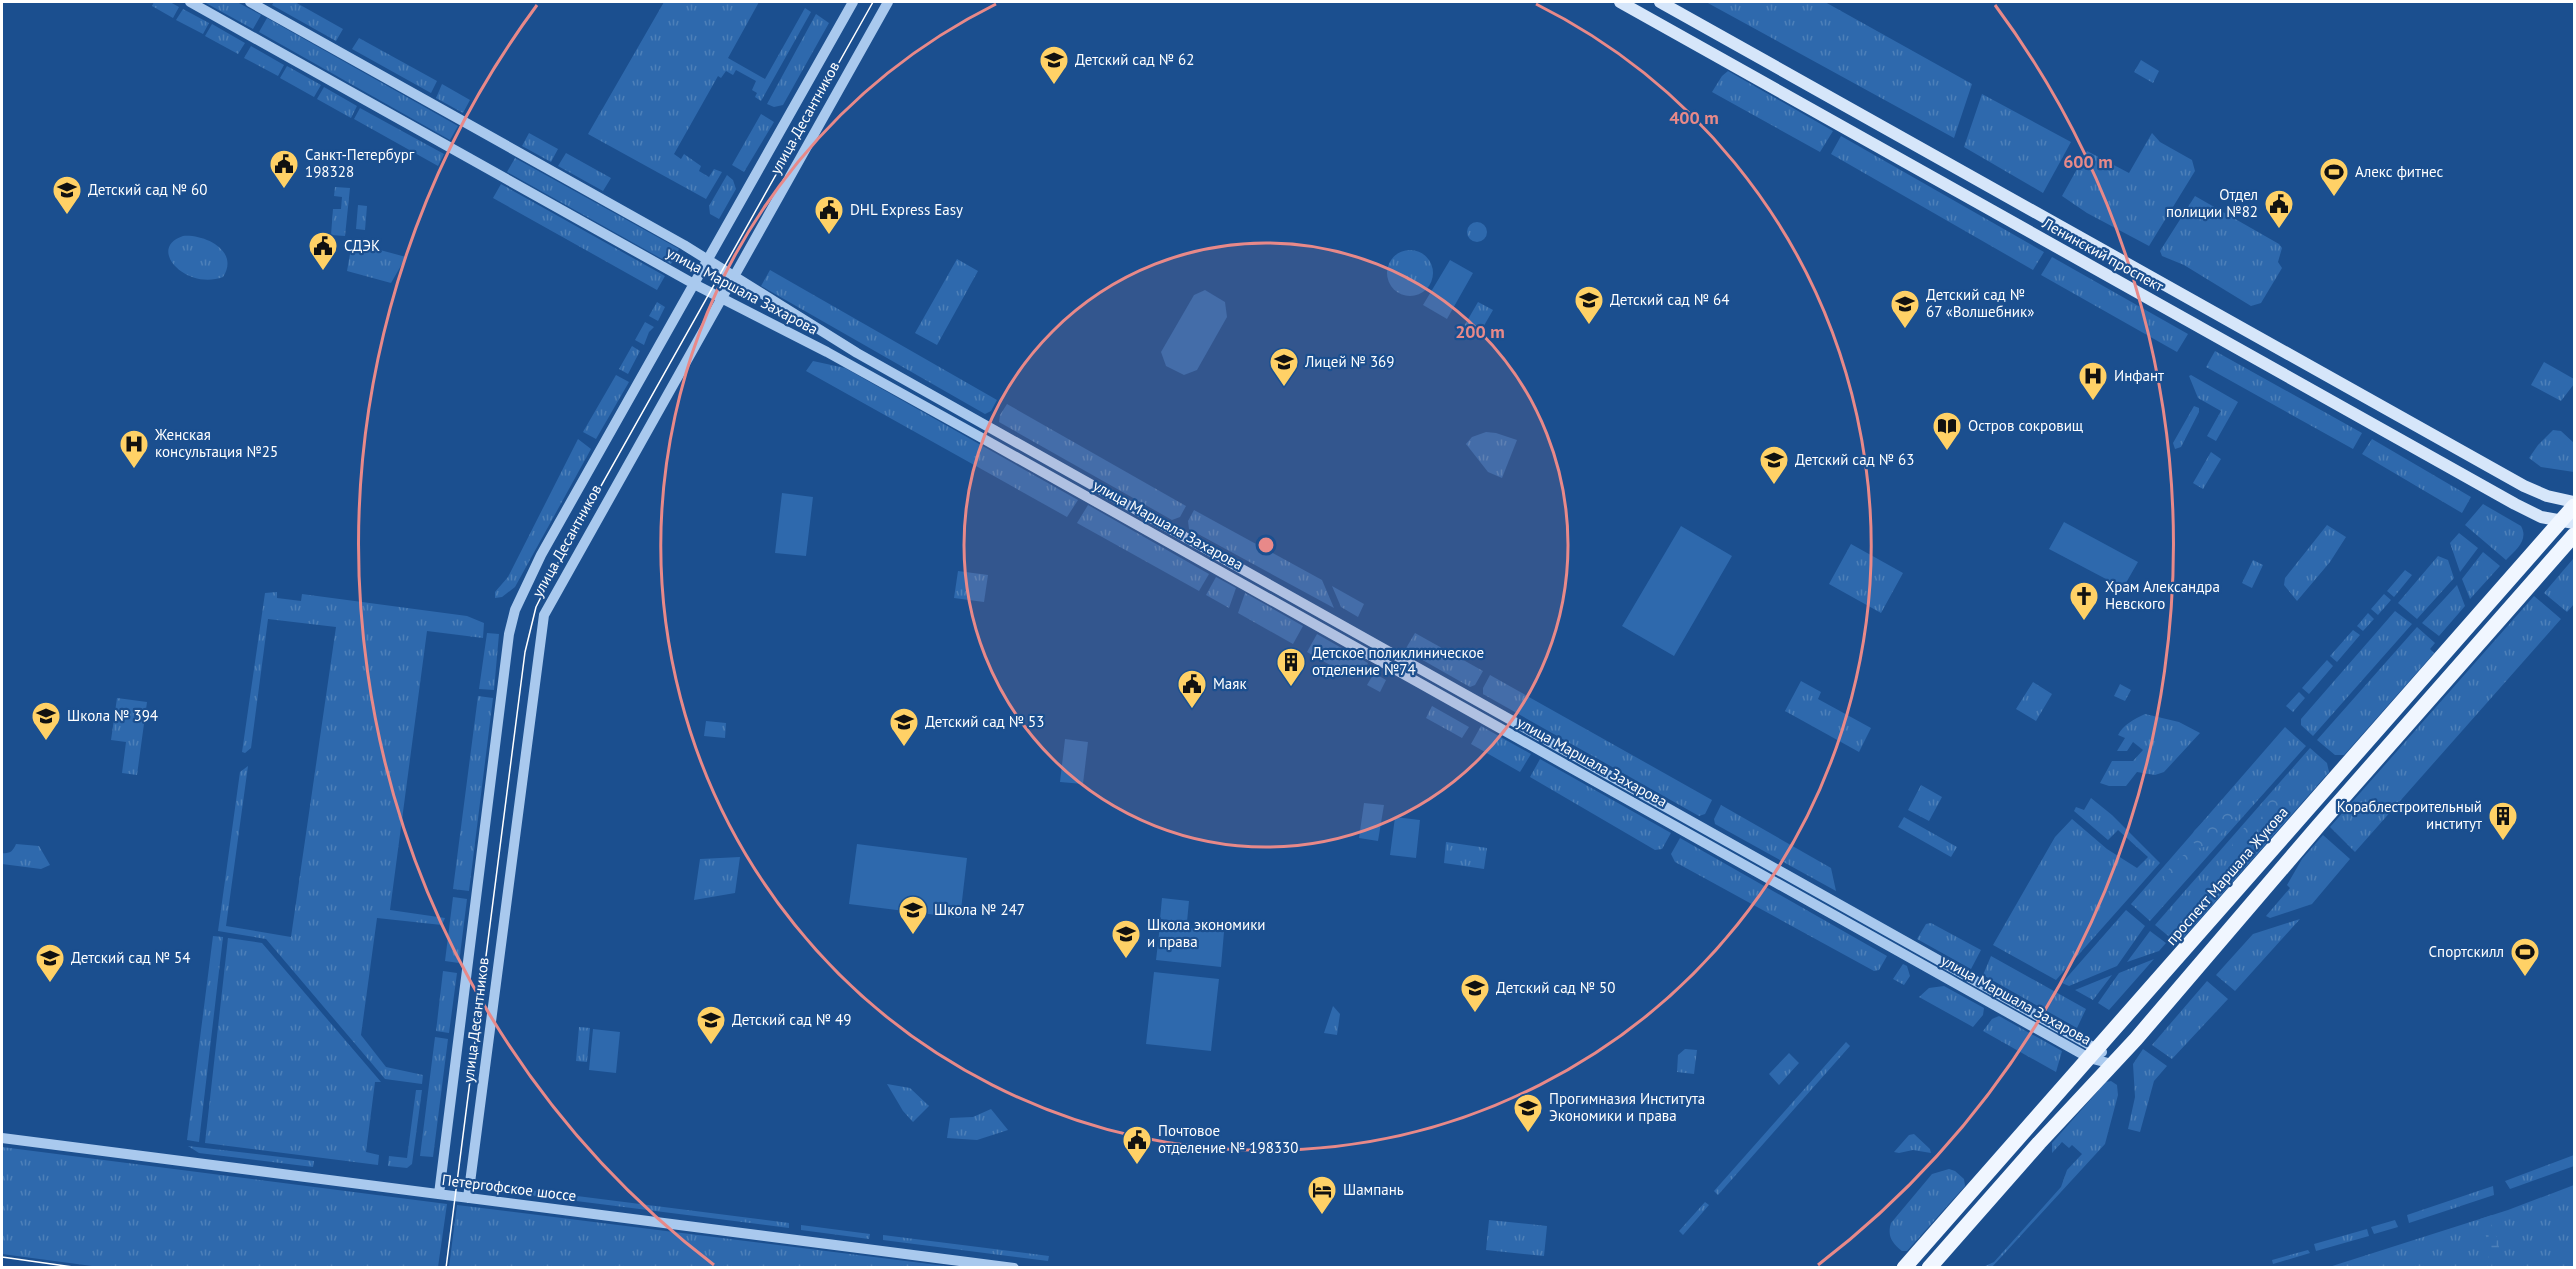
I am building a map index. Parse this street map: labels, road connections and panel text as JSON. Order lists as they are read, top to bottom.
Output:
{
  "streets": {
    "main road": ["Ленинский проспект", "проспект Маршала Жукова"],
    "street": ["улица Десантников", "улица Маршала Захарова", "Петергофское шоссе"]
  },
  "crossings": [
    ["улица Десантников", "улица Маршала Захарова"],
    ["улица Десантников", "Петергофское шоссе"],
    ["Ленинский проспект", "проспект Маршала Жукова"],
    ["улица Маршала Захарова", "проспект Маршала Жукова"]
  ],
  "places": {
    "school or university": [
      "Детский сад № 62",
      "Детский сад № 60",
      "Детский сад № 64",
      "Детский сад № 67 «Волшебник»",
      "Лицей № 369",
      "Детский сад № 63",
      "Школа № 394",
      "Детский сад № 53",
      "Школа № 247",
      "Школа экономики и права",
      "Детский сад № 54",
      "Детский сад № 50",
      "Детский сад № 49",
      "Прогимназия Института Экономики и права"
    ],
    "public building": [
      "Санкт-Петербург 198328",
      "Отдел полиции №82",
      "DHL Express Easy",
      "СДЭК",
      "Маяк",
      "Почтовое отделение № 198330"
    ],
    "sports": ["Алекс фитнес", "Спортскилл"],
    "hospital": ["Инфант", "Женская консультация №25"],
    "library": ["Остров сокровищ"],
    "church": ["Храм Александра Невского"],
    "building": ["Детское поликлиническое отделение №74", "Кораблестроительный институт"],
    "hotel": ["Шампань"]
  },
  "rings": ["400 m", "600 m", "200 m"]
}
